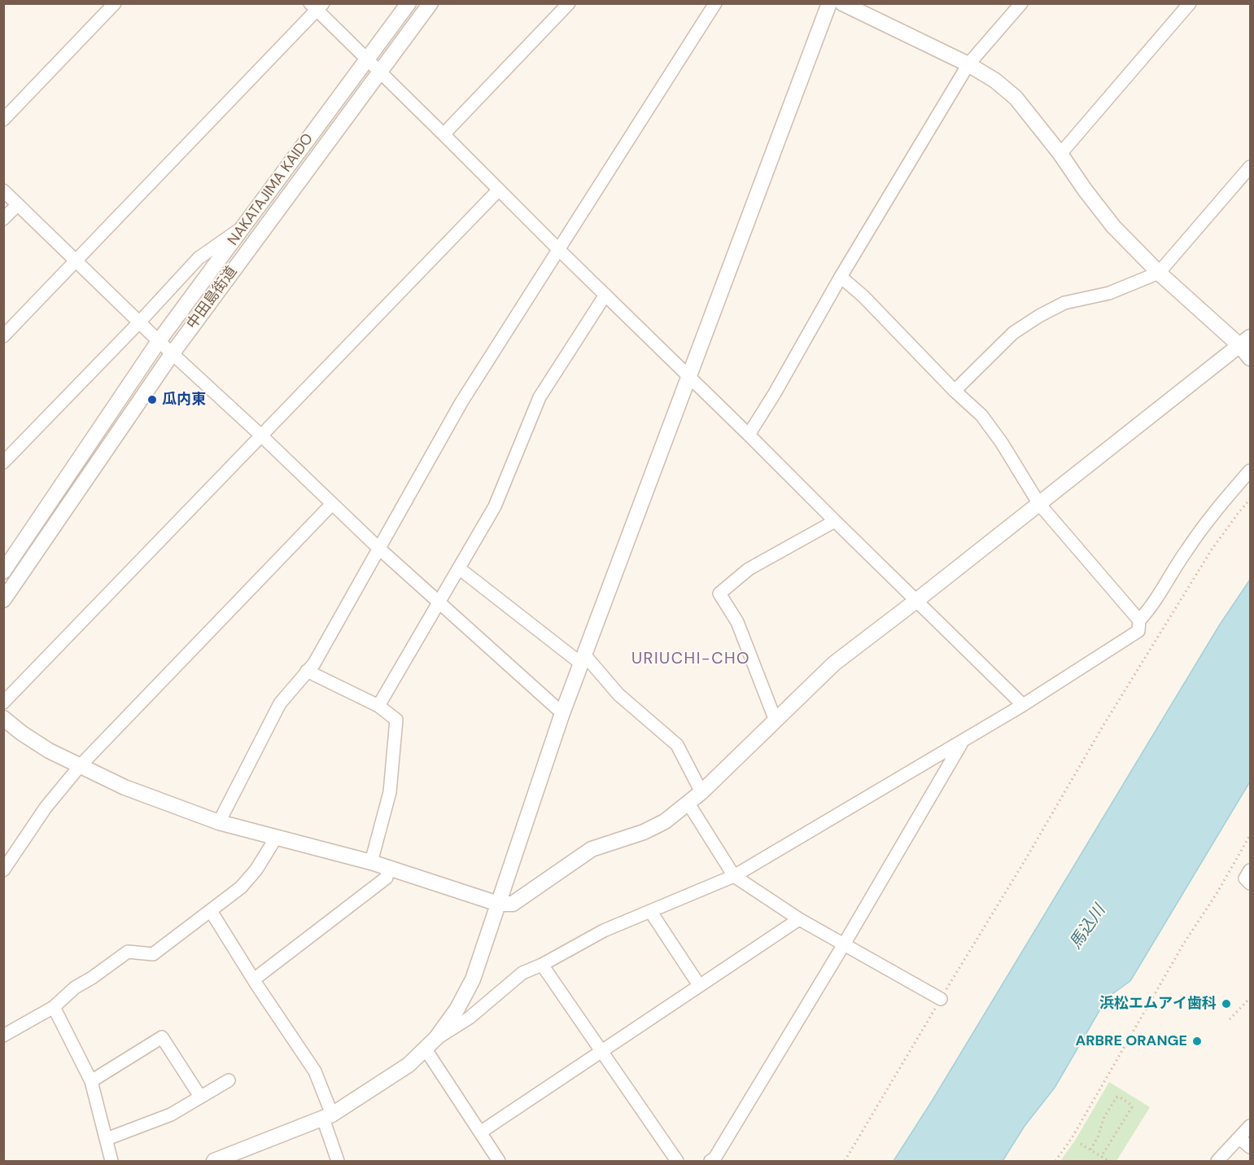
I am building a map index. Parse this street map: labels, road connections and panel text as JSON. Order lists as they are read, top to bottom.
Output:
{
  "streets": {
    "street": ["NAKATAJIMA KAIDO", "中田島街道"]
  },
  "districts": ["URIUCHI-CHO"],
  "water": ["馬込川"],
  "places": ["瓜内東", "浜松エムアイ歯科", "ARBRE ORANGE"]
}
